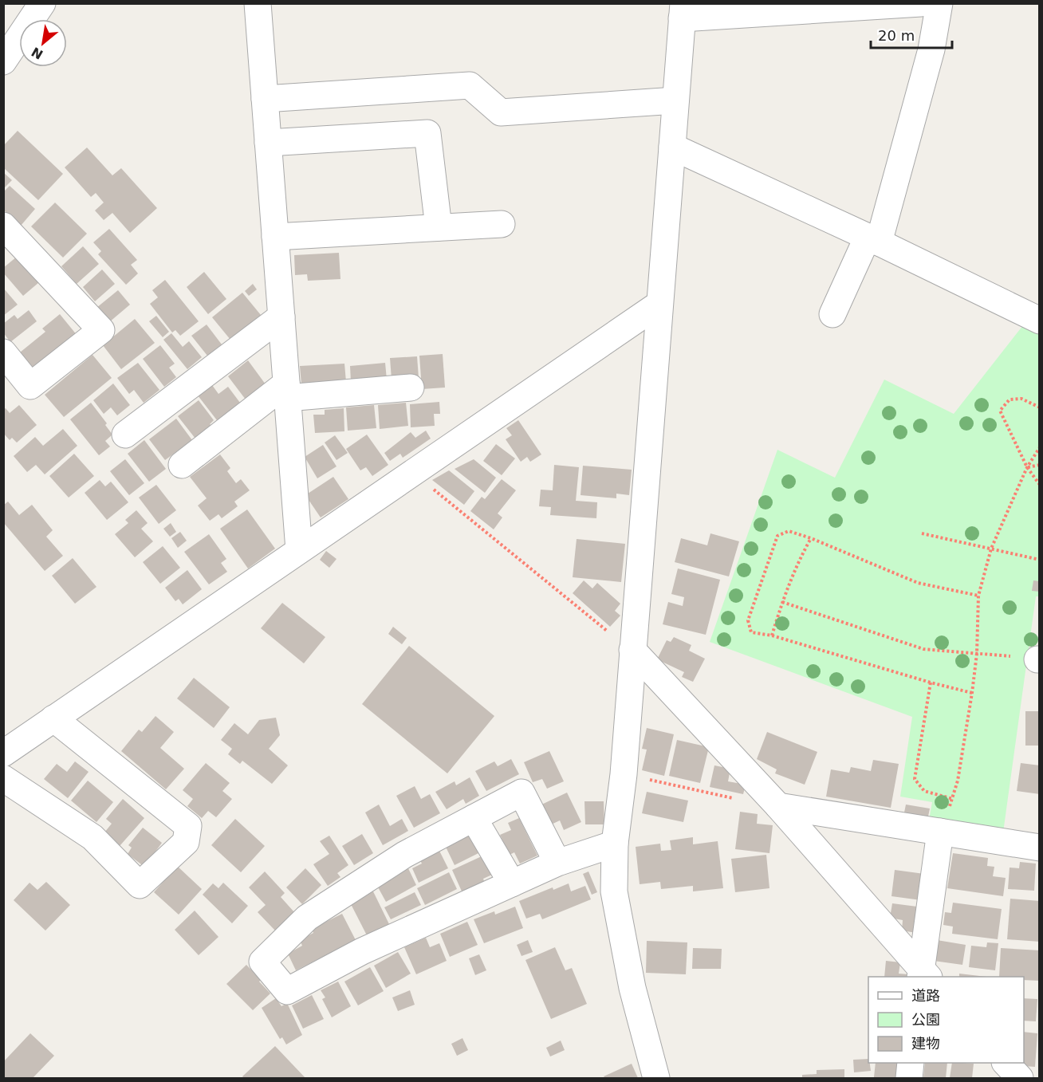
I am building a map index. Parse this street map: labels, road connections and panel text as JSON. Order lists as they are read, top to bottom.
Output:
{
  "legend": ["道路", "公園", "建物"],
  "scale_bar": "20 m",
  "north": "bottom left"
}
